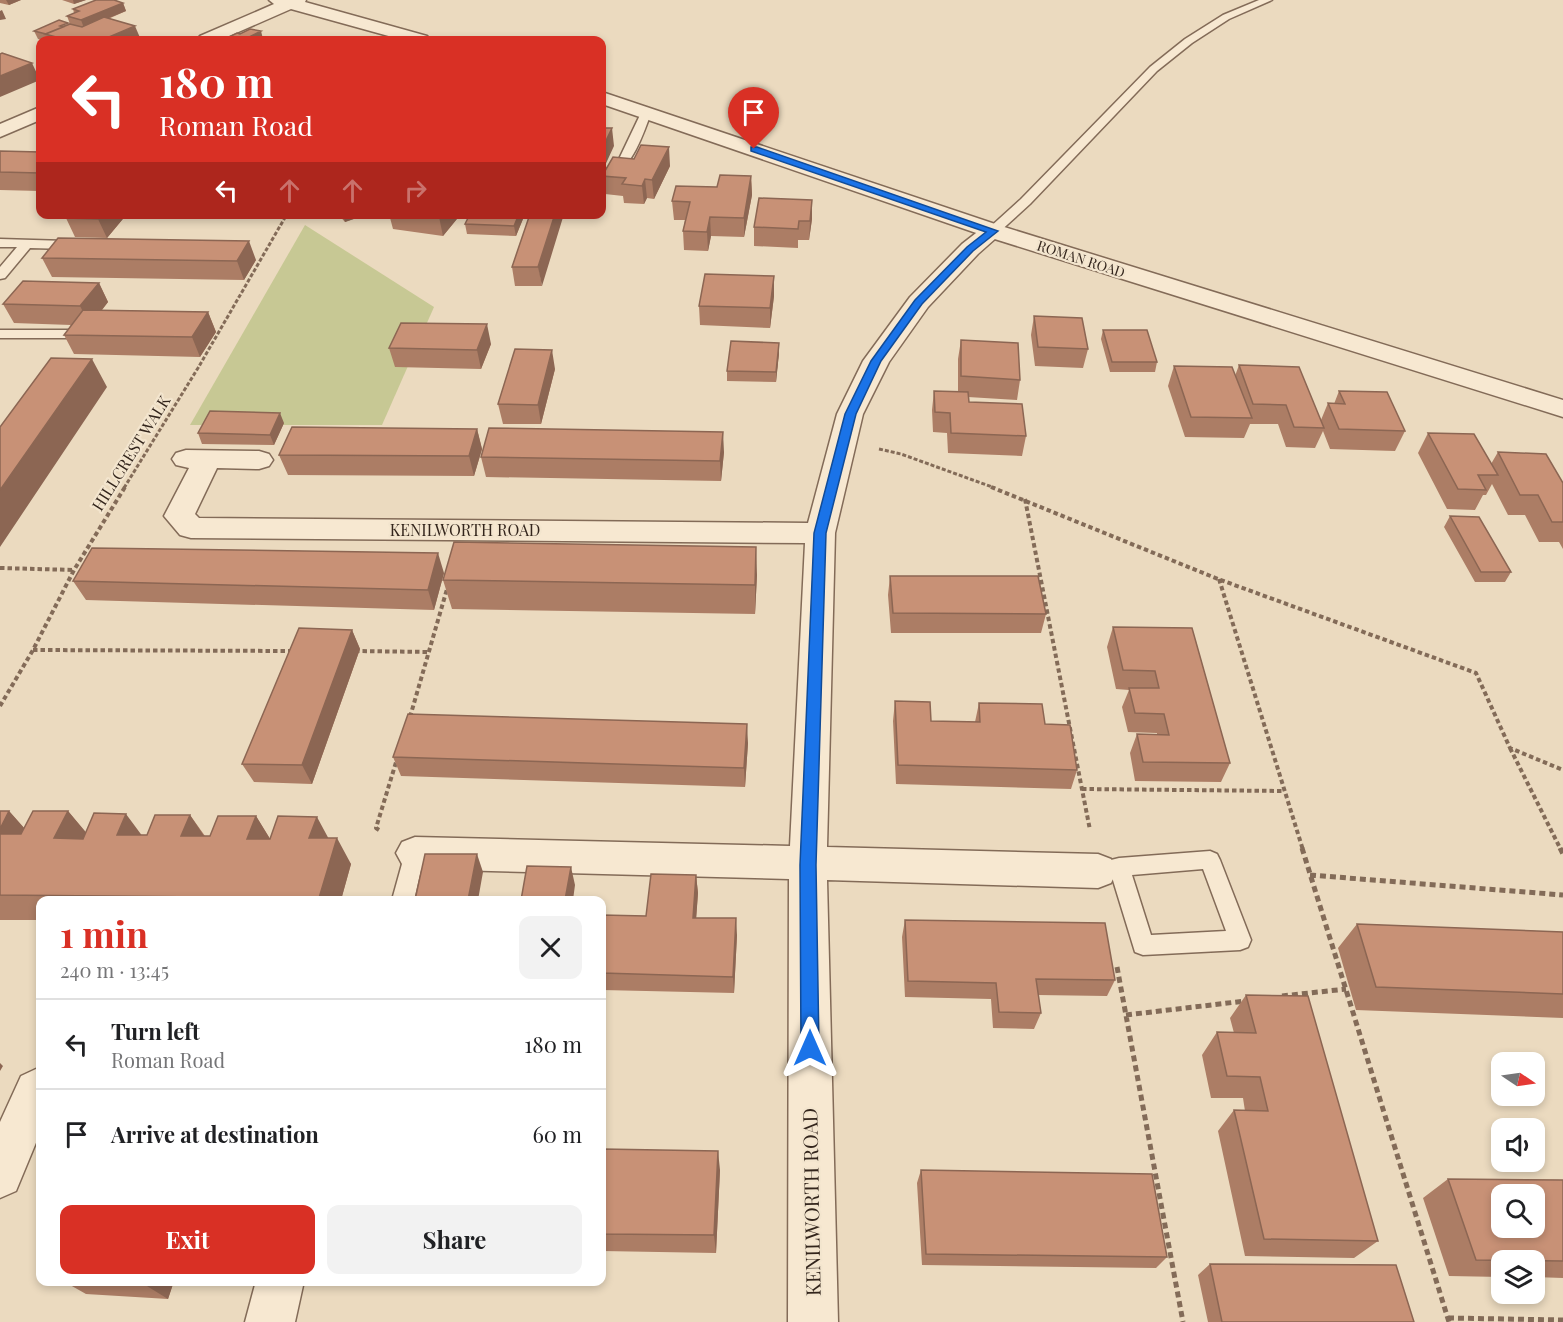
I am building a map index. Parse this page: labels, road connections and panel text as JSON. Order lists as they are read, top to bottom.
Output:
{
  "streets": {
    "street": ["ROMAN ROAD", "KENILWORTH ROAD"],
    "path": ["HILLCREST WALK"]
  },
  "crossings": [
    ["ROMAN ROAD", "KENILWORTH ROAD"]
  ],
  "north": "right",
  "page": {
    "turn": ["180 m", "Roman Road"],
    "heading": ["1 min", "240 m · 13:45"],
    "list": [
      {
        "name": "Turn left",
        "note": "Roman Road",
        "value": "180 m"
      },
      {
        "name": "Arrive at destination",
        "value": "60 m"
      }
    ],
    "buttons": ["Exit", "Share"]
  }
}
